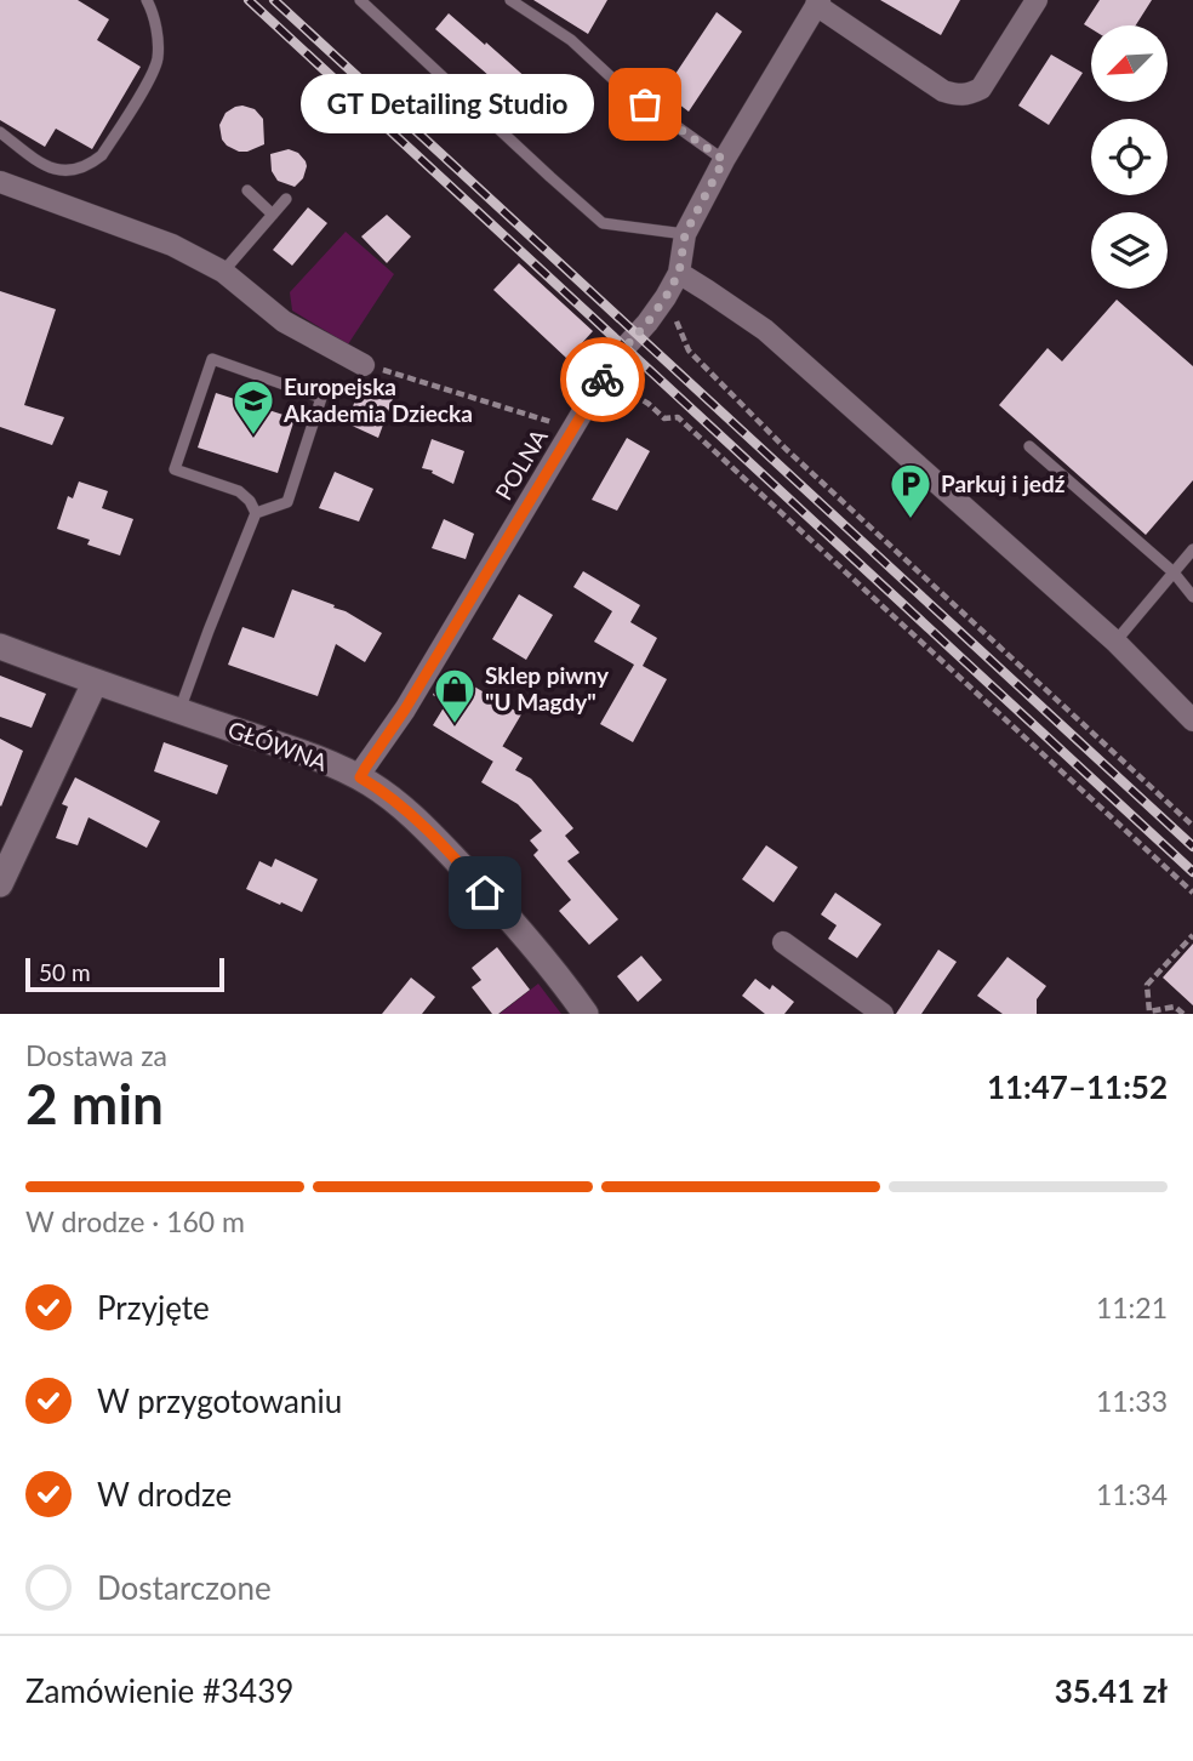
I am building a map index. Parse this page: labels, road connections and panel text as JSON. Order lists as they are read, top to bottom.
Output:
{
  "streets": {
    "street": ["POLNA", "GŁÓWNA"]
  },
  "crossings": [
    ["POLNA", "GŁÓWNA"]
  ],
  "places": {
    "other": ["GT Detailing Studio"],
    "school or university": ["Europejska Akademia Dziecka"],
    "parking": ["Parkuj i jedź"],
    "shop": ["Sklep piwny \"U Magdy\""]
  },
  "scale_bar": "50 m",
  "north": "bottom left",
  "page": {
    "bubble": "GT Detailing Studio",
    "scale": "50 m",
    "heading": ["2 min", "Dostawa za", "11:47–11:52"],
    "panel": ["Zamówienie #3439", "35.41 zł"],
    "bar": "W drodze · 160 m",
    "list": [
      ["Przyjęte", "11:21"],
      ["W przygotowaniu", "11:33"],
      ["W drodze", "11:34"],
      "Dostarczone"
    ]
  }
}
